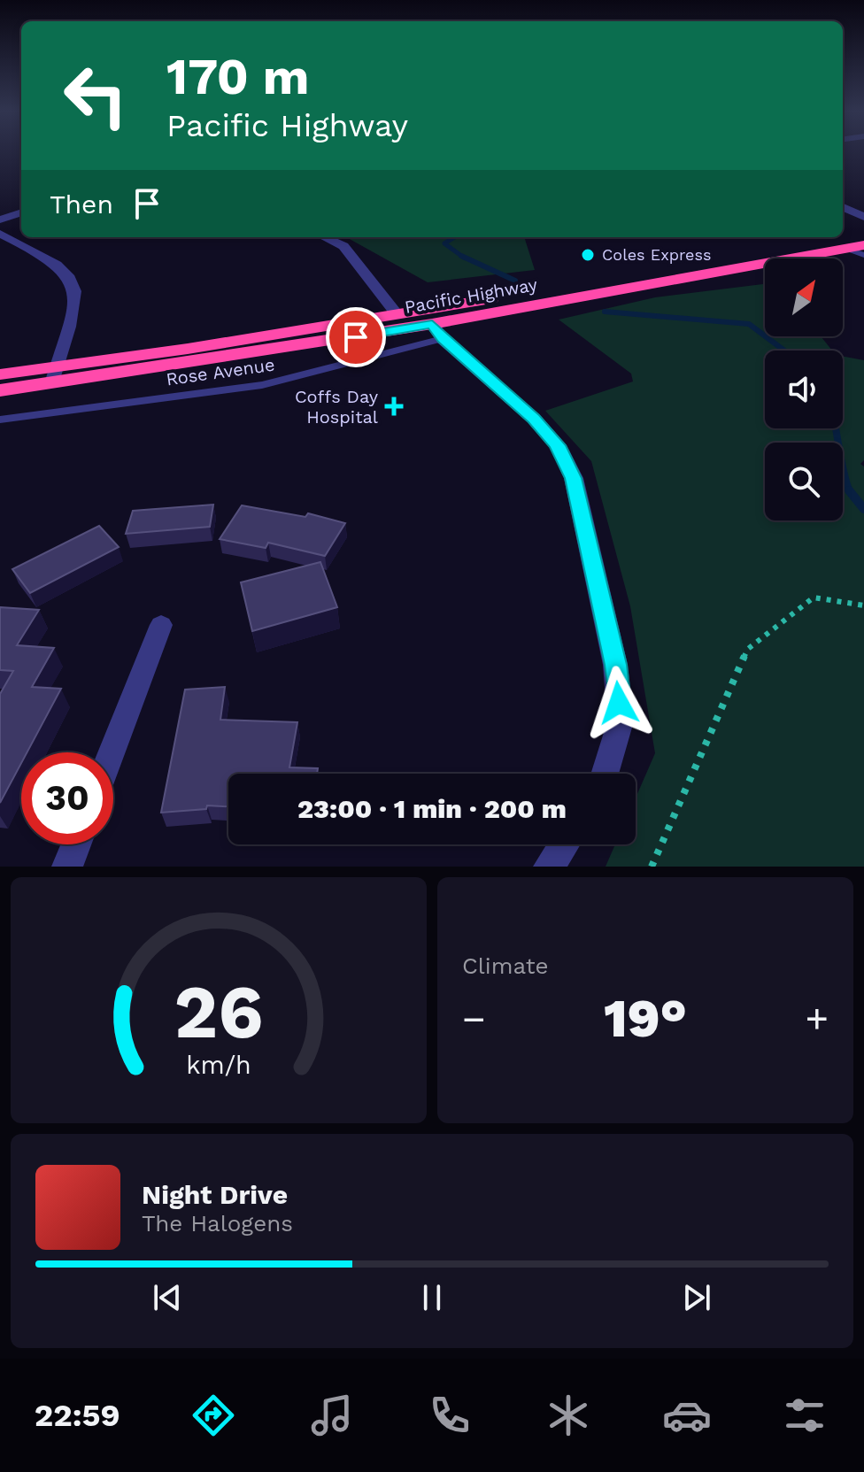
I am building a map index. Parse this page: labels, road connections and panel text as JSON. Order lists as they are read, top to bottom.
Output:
{
  "streets": {
    "highway": ["Pacific Highway"],
    "lane": ["Rose Avenue"]
  },
  "crossings": [
    ["Pacific Highway", "Rose Avenue"]
  ],
  "places": {
    "other": ["Coles Express"],
    "health": ["Coffs Day Hospital"]
  },
  "north": "top right",
  "page": {
    "turn": ["170 m", "Pacific Highway"],
    "then": "Then",
    "limit": "30",
    "trip": "23:00 · 1 min · 200 m",
    "tile": "Climate",
    "heat": ["−", "19°", "+"],
    "song": ["Night Drive", "The Halogens"],
    "tabs": "22:59",
    "gauge": ["26", "km/h"]
  }
}
